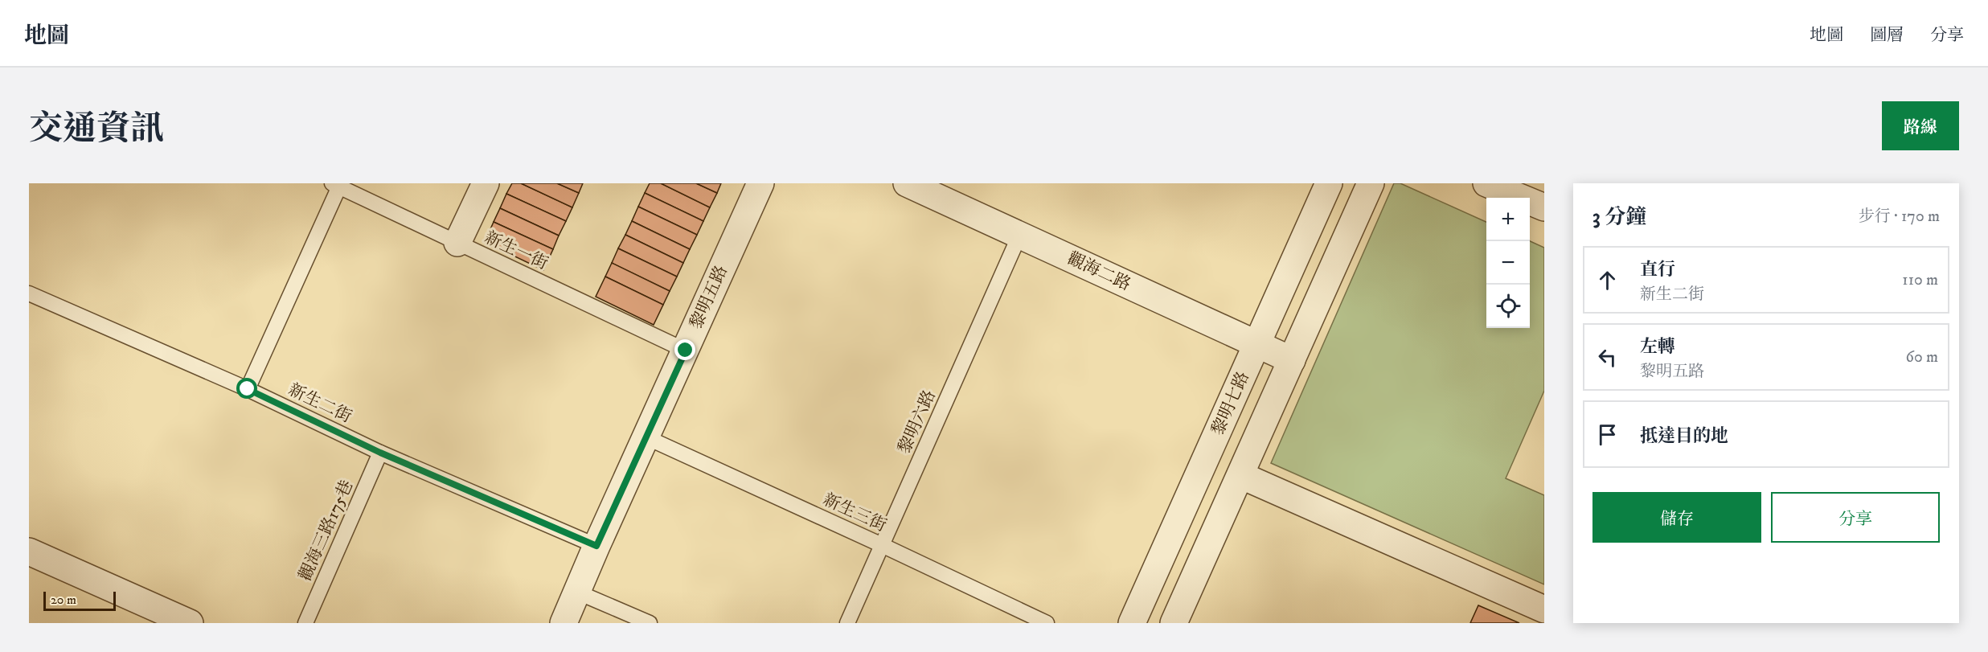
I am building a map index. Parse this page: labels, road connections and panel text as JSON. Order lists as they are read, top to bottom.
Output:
{
  "streets": {
    "street": ["觀海二路", "黎明五路", "黎明七路"],
    "lane": [
      "新生一街",
      "新生二街",
      "黎明六路",
      "新生三街",
      "觀海三路175巷"
    ]
  },
  "crossings": [
    ["新生一街", "黎明五路"],
    ["觀海二路", "黎明七路"],
    ["觀海二路", "黎明六路"],
    ["黎明五路", "新生二街"],
    ["黎明五路", "新生三街"],
    ["新生二街", "觀海三路175巷"],
    ["黎明六路", "新生三街"]
  ],
  "scale_bar": "20 m",
  "page": {
    "header": "地圖",
    "nav": ["地圖", "圖層", "分享"],
    "title": "交通資訊",
    "buttons": [
      "路線",
      ["儲存", "分享"]
    ],
    "heading": ["3 分鐘", "步行 · 170 m"],
    "map_buttons": ["+", "−"],
    "list": [
      ["直行", "新生二街", "110 m"],
      ["左轉", "黎明五路", "60 m"],
      "抵達目的地"
    ],
    "scale": "20 m"
  }
}
